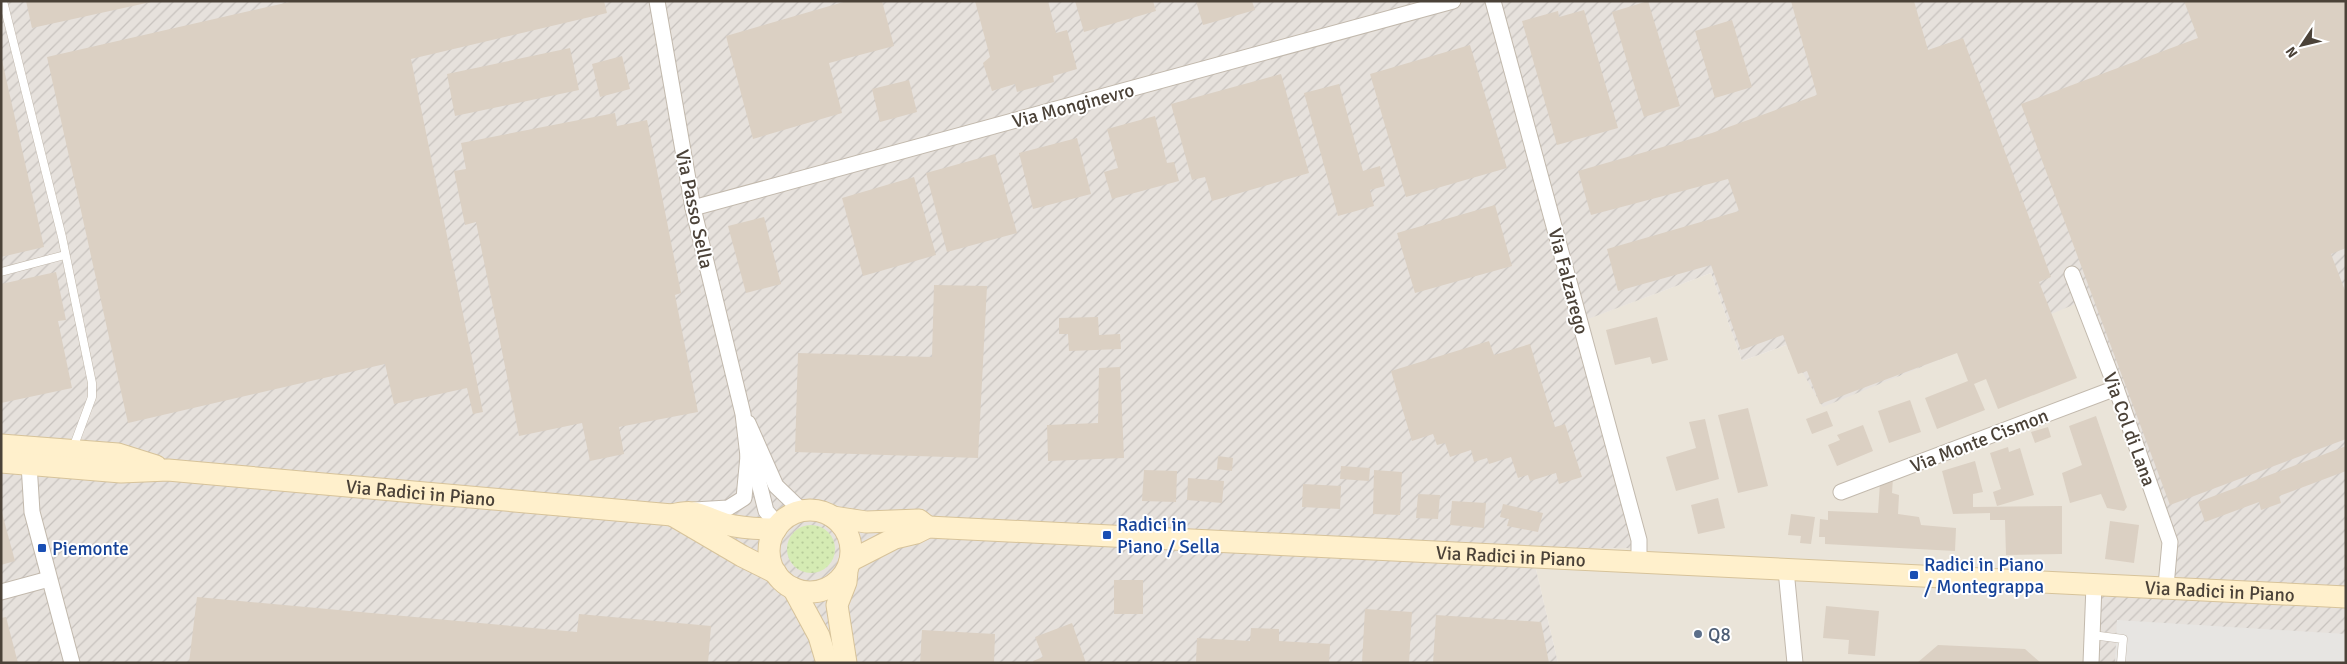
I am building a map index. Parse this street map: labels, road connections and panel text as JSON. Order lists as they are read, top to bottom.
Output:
{
  "streets": {
    "street": [
      "Via Monginevro",
      "Via Passo Sella",
      "Via Falzarego",
      "Via Col di Lana",
      "Via Monte Cismon",
      "Via Radici in Piano"
    ]
  },
  "crossings": [
    ["Via Monginevro", "Via Passo Sella"],
    ["Via Passo Sella", "Via Radici in Piano"],
    ["Via Falzarego", "Via Radici in Piano"],
    ["Via Col di Lana", "Via Monte Cismon"],
    ["Via Col di Lana", "Via Radici in Piano"]
  ],
  "places": {
    "transit": ["Radici in Piano / Sella", "Piemonte", "Radici in Piano / Montegrappa"],
    "other": ["Q8"]
  },
  "north": "bottom left"
}
